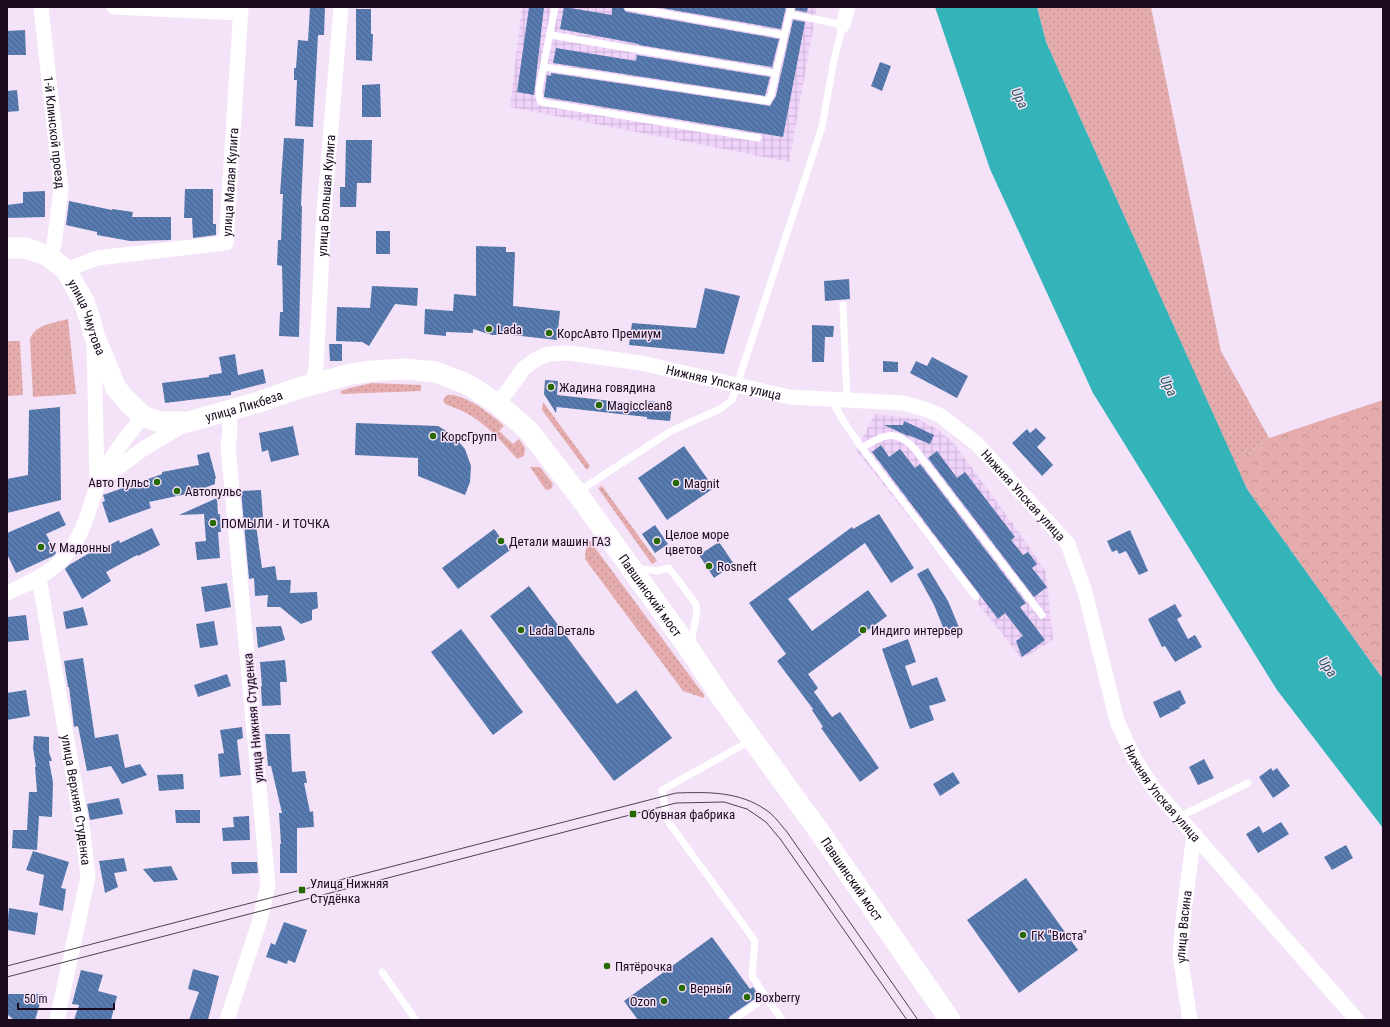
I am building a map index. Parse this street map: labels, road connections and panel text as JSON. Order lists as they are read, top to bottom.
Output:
{
  "streets": {
    "main road": ["улица Чмутова", "улица Ликбеза", "Павшинский мост"],
    "street": [
      "1-й Клинской проезд",
      "улица Малая Кулига",
      "улица Большая Кулига",
      "Нижняя Упская улица",
      "улица Нижняя Cтуденкa",
      "улица Верхняя Студенка",
      "улица Васина"
    ]
  },
  "crossings": [
    ["1-й Клинской проезд", "улица Чмутова"],
    ["улица Малая Кулига", "улица Чмутова"],
    ["улица Большая Кулига", "улица Ликбеза"],
    ["улица Чмутова", "улица Ликбеза"],
    ["Нижняя Упская улица", "улица Ликбеза"],
    ["Нижняя Упская улица", "улица Васина"],
    ["улица Ликбеза", "Павшинский мост"],
    ["улица Ликбеза", "улица Нижняя Cтуденкa"]
  ],
  "water": ["Upa"],
  "places": {
    "other": [
      "Lada",
      "КорсАвто Премиум",
      "Жадина говядина",
      "Magicclean8",
      "КорсГрупп",
      "Авто Пульс",
      "Magnit",
      "Автопульс",
      "ПОМЫЛИ - И ТОЧКА",
      "Детали машин ГАЗ",
      "Целое море цветов",
      "У Мадонны",
      "Rosneft",
      "Lada Dеталь",
      "Индиго интерьер",
      "ГК \"Виста\"",
      "Пятёрочка",
      "Верный",
      "Boxberry",
      "Ozon"
    ],
    "transit": ["Обувная фабрика", "Улица Нижняя Студёнка"]
  },
  "scale_bar": "50 m"
}
